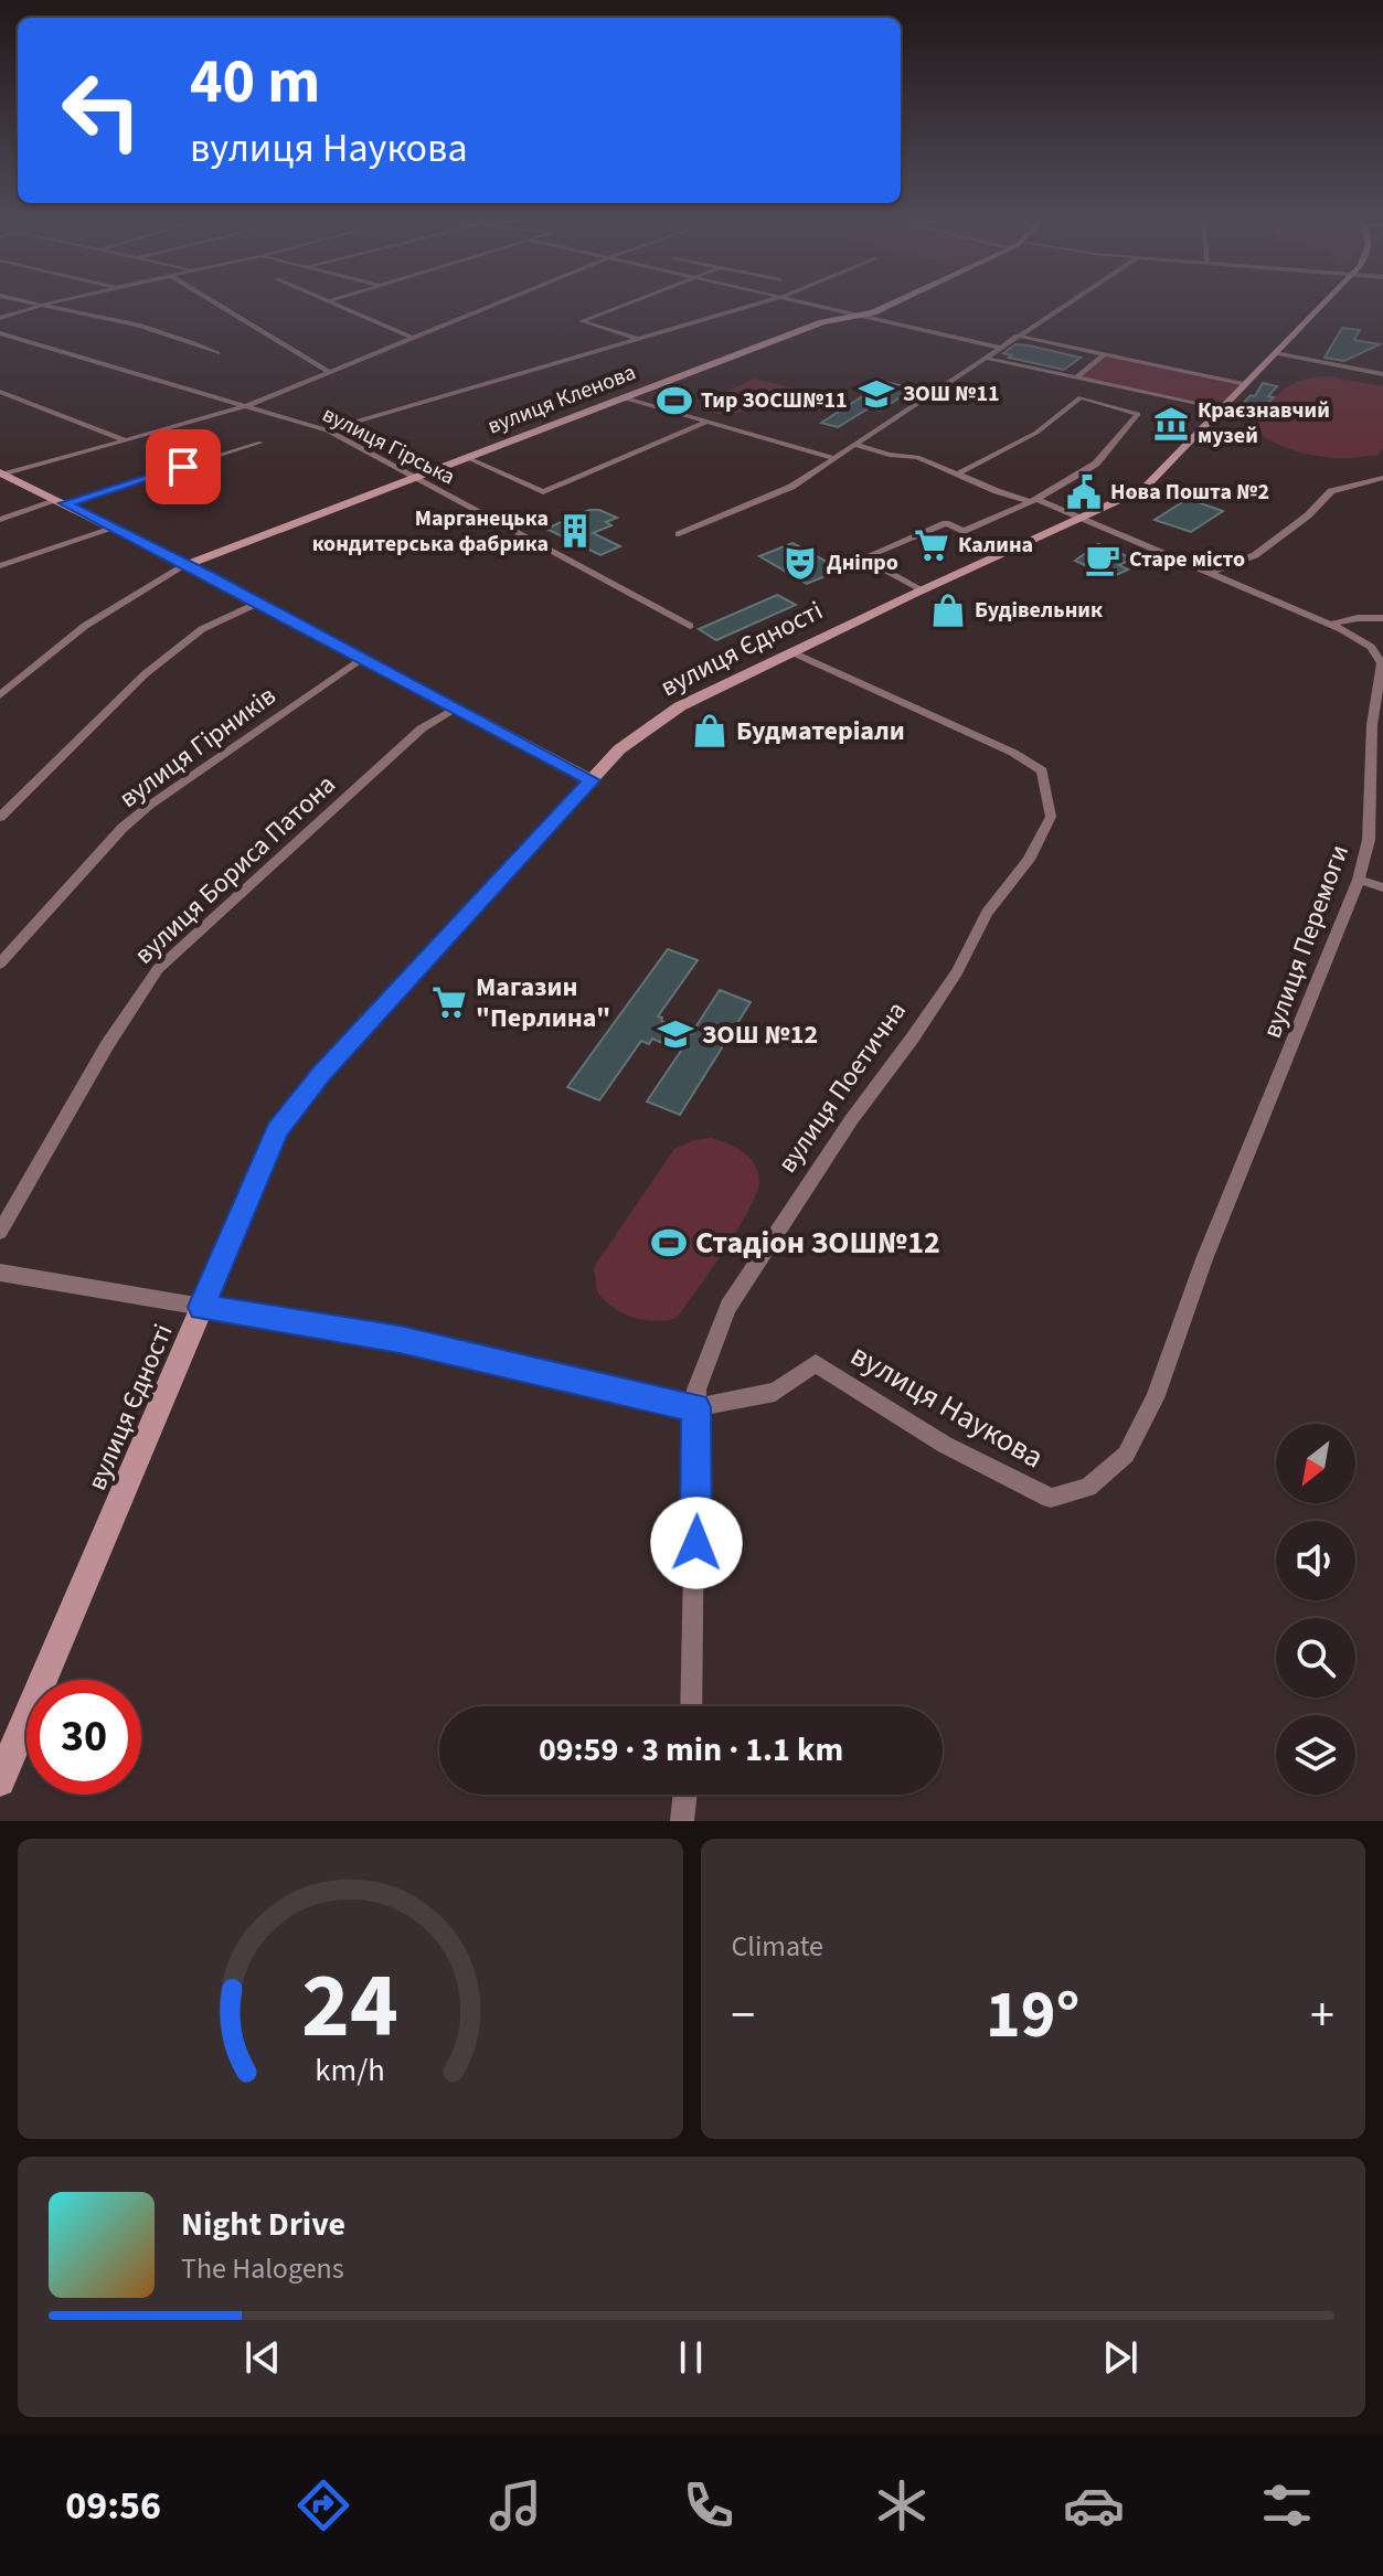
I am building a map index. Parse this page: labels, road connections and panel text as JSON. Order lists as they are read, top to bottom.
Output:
{
  "streets": {
    "street": [
      "вулиця Кленова",
      "вулиця Гірська",
      "вулиця Єдності",
      "вулиця Гірників",
      "вулиця Бориса Патона",
      "вулиця Перемоги",
      "вулиця Поетична",
      "вулиця Наукова"
    ]
  },
  "crossings": [
    ["вулиця Кленова", "вулиця Гірська"],
    ["вулиця Єдності", "вулиця Перемоги"],
    ["вулиця Єдності", "вулиця Поетична"],
    ["вулиця Єдності", "вулиця Наукова"],
    ["вулиця Перемоги", "вулиця Наукова"],
    ["вулиця Поетична", "вулиця Наукова"]
  ],
  "places": {
    "school or university": ["ЗОШ №11", "ЗОШ №12"],
    "sports": ["Тир ЗОСШ№11", "Стадіон ЗОШ№12"],
    "museum": ["Краєзнавчий музей"],
    "public building": ["Нова Пошта №2"],
    "building": ["Марганецька кондитерська фабрика"],
    "supermarket": ["Калина", "Магазин \"Перлина\""],
    "cafe": ["Старе місто"],
    "theatre": ["Дніпро"],
    "shop": ["Будівельник", "Будматеріали"]
  },
  "north": "bottom left",
  "page": {
    "turn": ["40 m", "вулиця Наукова"],
    "limit": "30",
    "trip": "09:59 · 3 min · 1.1 km",
    "tile": "Climate",
    "heat": ["−", "19°", "+"],
    "song": ["Night Drive", "The Halogens"],
    "tabs": "09:56",
    "gauge": ["24", "km/h"]
  }
}
